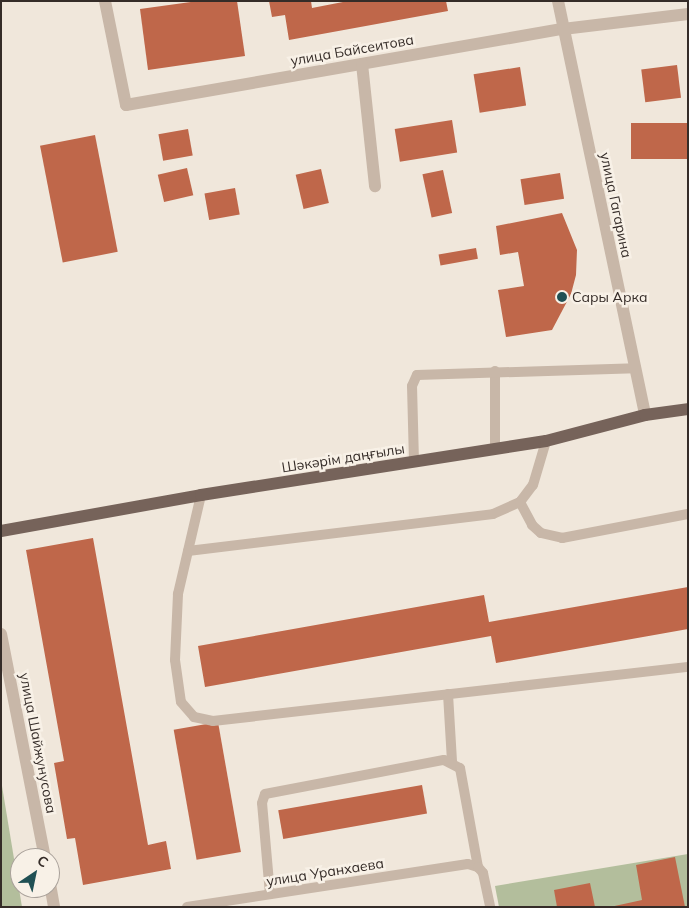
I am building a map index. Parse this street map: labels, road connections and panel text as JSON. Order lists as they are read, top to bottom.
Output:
{
  "streets": {
    "main road": ["Шәкәрім даңғылы"],
    "street": ["улица Байсеитова", "улица Гагарина", "улица Шайжунусова"],
    "lane": ["улица Уранхаева"]
  },
  "crossings": [
    ["улица Байсеитова", "улица Гагарина"],
    ["улица Гагарина", "Шәкәрім даңғылы"]
  ],
  "places": ["Сары Арка"],
  "north": "top right"
}
